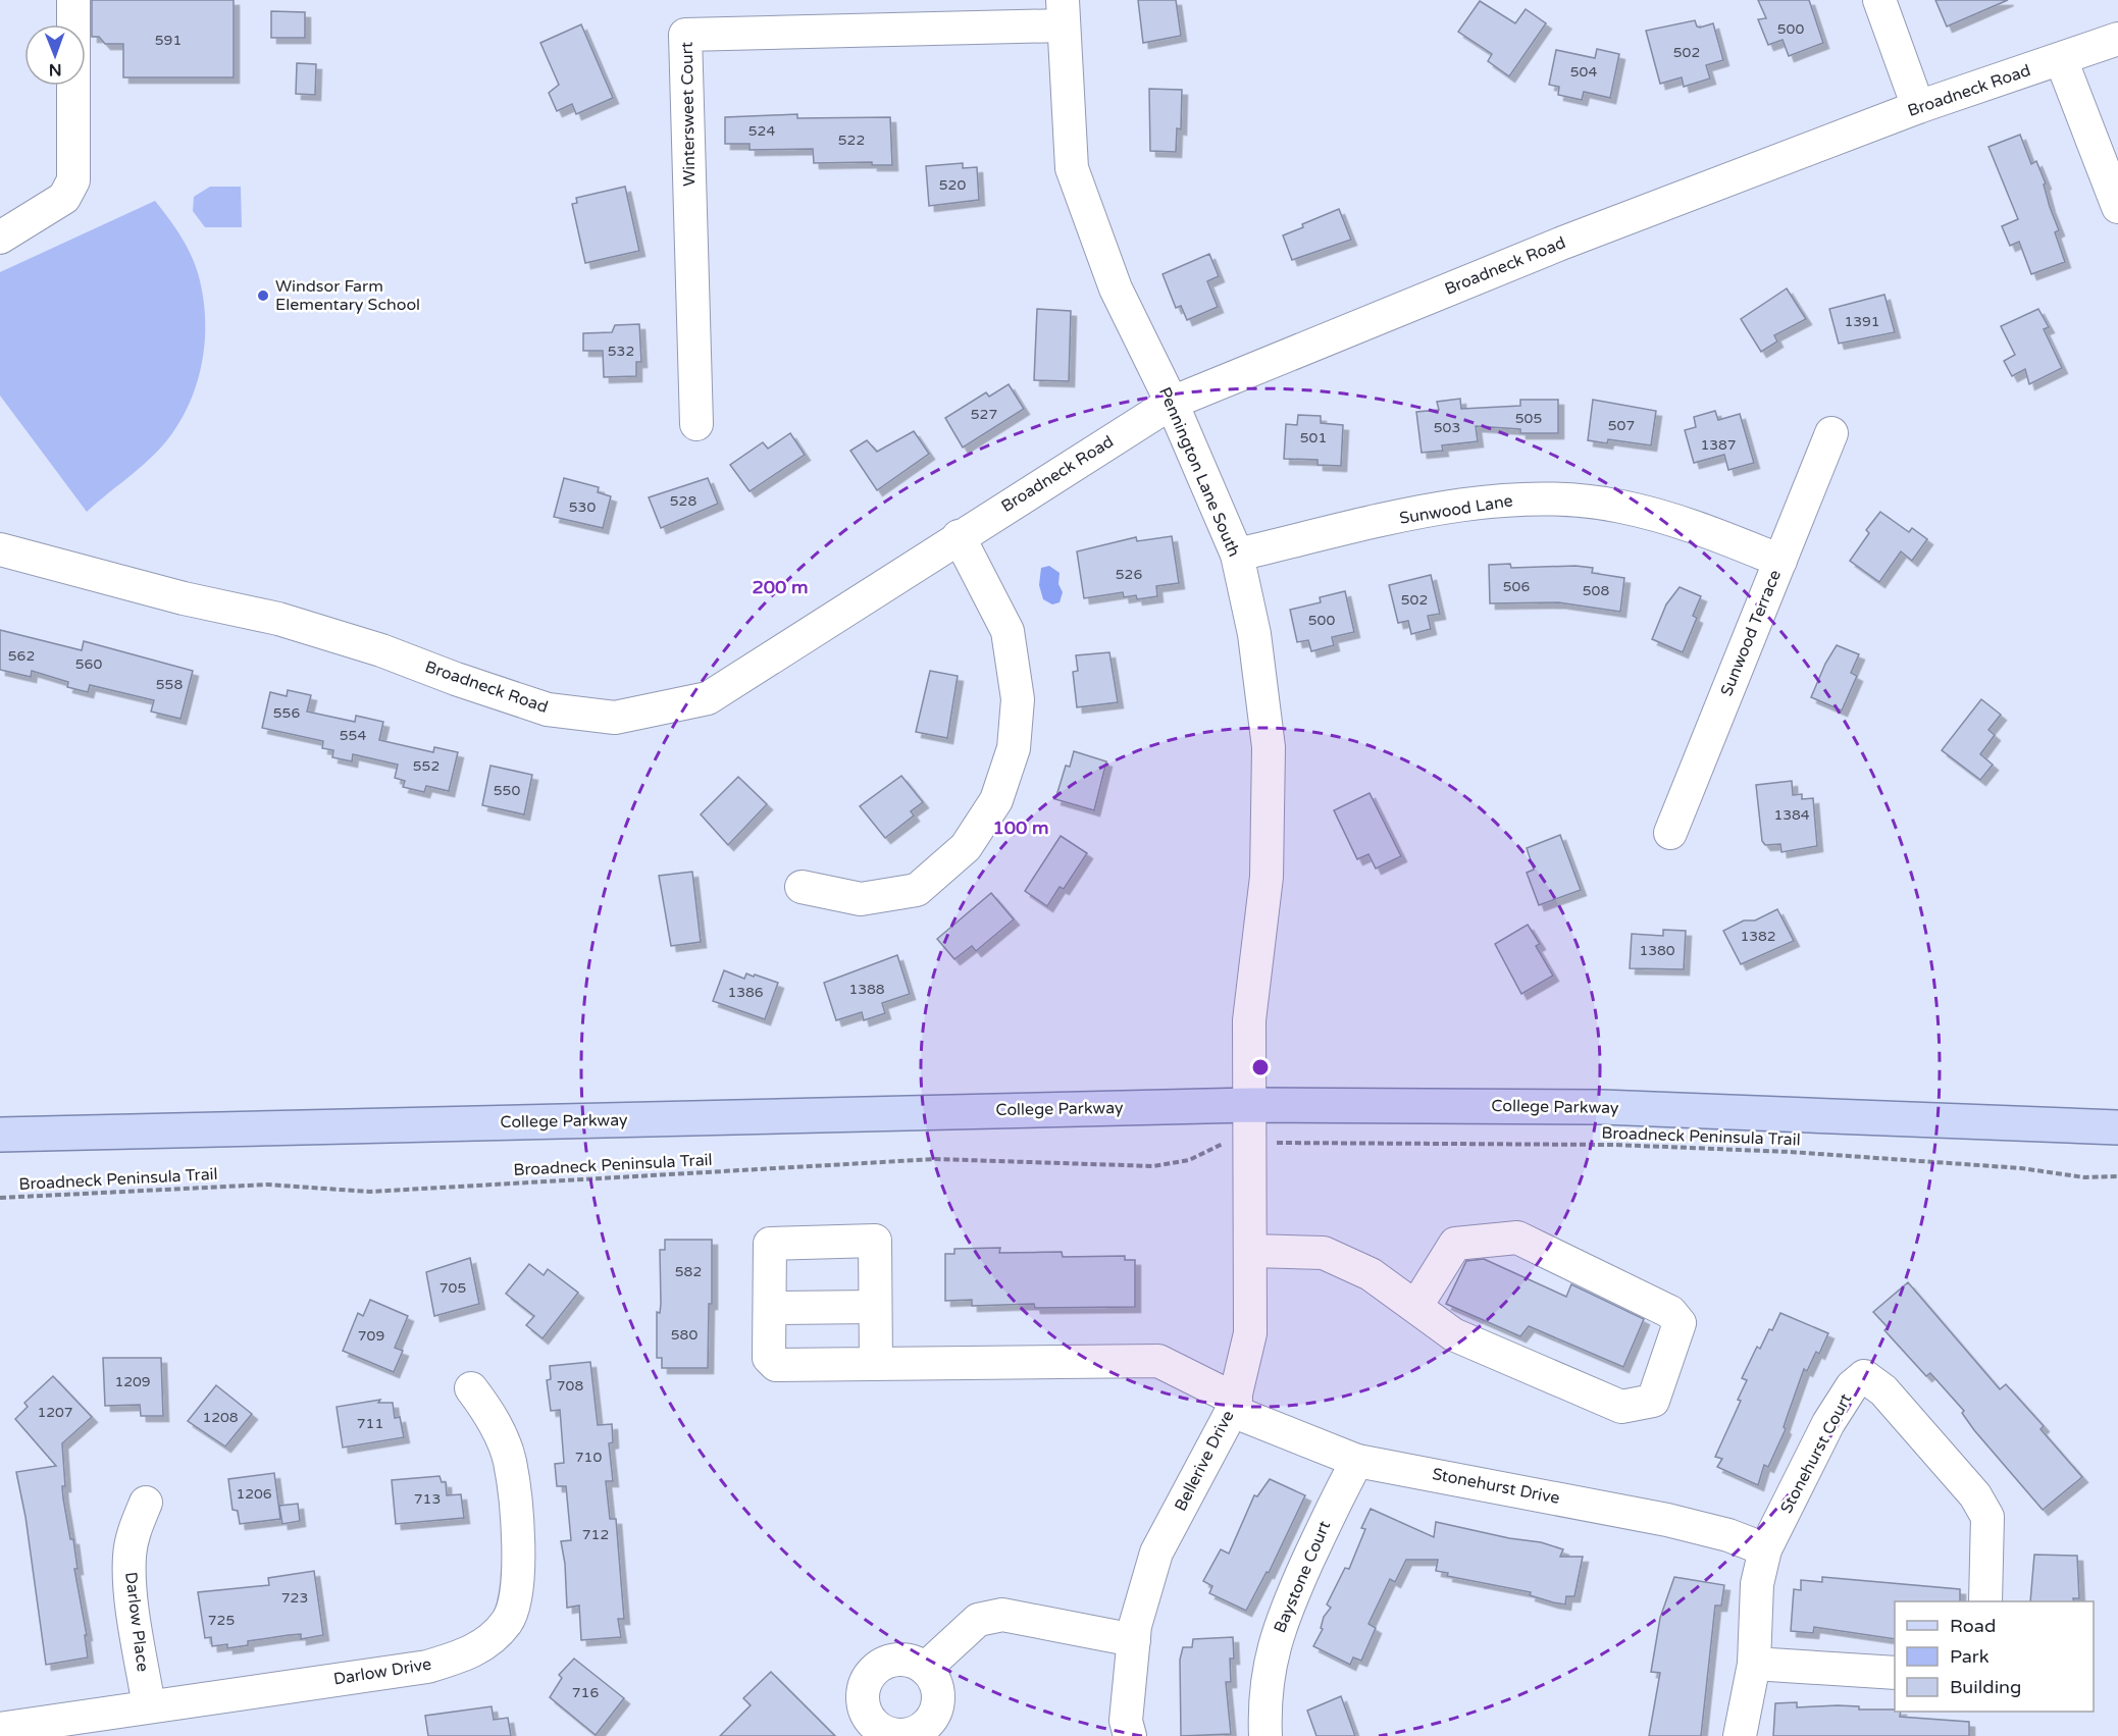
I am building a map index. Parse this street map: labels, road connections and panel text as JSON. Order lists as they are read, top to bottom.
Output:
{
  "streets": {
    "main road": ["College Parkway"],
    "street": [
      "Broadneck Road",
      "Wintersweet Court",
      "Pennington Lane South",
      "Sunwood Lane",
      "Sunwood Terrace",
      "Stonehurst Court",
      "Bellerive Drive",
      "Stonehurst Drive",
      "Baystone Court",
      "Darlow Place",
      "Darlow Drive"
    ],
    "path": ["Broadneck Peninsula Trail"]
  },
  "crossings": [
    ["Broadneck Road", "Pennington Lane South"],
    ["Wintersweet Court", "Pennington Lane South"],
    ["Pennington Lane South", "Sunwood Lane"],
    ["Pennington Lane South", "College Parkway"],
    ["Pennington Lane South", "Bellerive Drive"],
    ["Sunwood Lane", "Sunwood Terrace"],
    ["College Parkway", "Bellerive Drive"],
    ["Stonehurst Court", "Stonehurst Drive"],
    ["Bellerive Drive", "Stonehurst Drive"],
    ["Stonehurst Drive", "Baystone Court"],
    ["Darlow Place", "Darlow Drive"]
  ],
  "places": ["Windsor Farm Elementary School"],
  "house_numbers": [
    "500",
    "591",
    "502",
    "504",
    "524",
    "522",
    "520",
    "1391",
    "532",
    "527",
    "505",
    "507",
    "503",
    "501",
    "1387",
    "528",
    "530",
    "526",
    "506",
    "508",
    "502",
    "500",
    "562",
    "560",
    "558",
    "556",
    "554",
    "552",
    "550",
    "1384",
    "1382",
    "1380",
    "1388",
    "1386",
    "582",
    "705",
    "580",
    "709",
    "1209",
    "708",
    "1207",
    "1208",
    "711",
    "710",
    "1206",
    "713",
    "712",
    "723",
    "725",
    "716"
  ],
  "legend": ["Road", "Park", "Building"],
  "north": "bottom",
  "rings": ["200 m", "100 m"]
}
